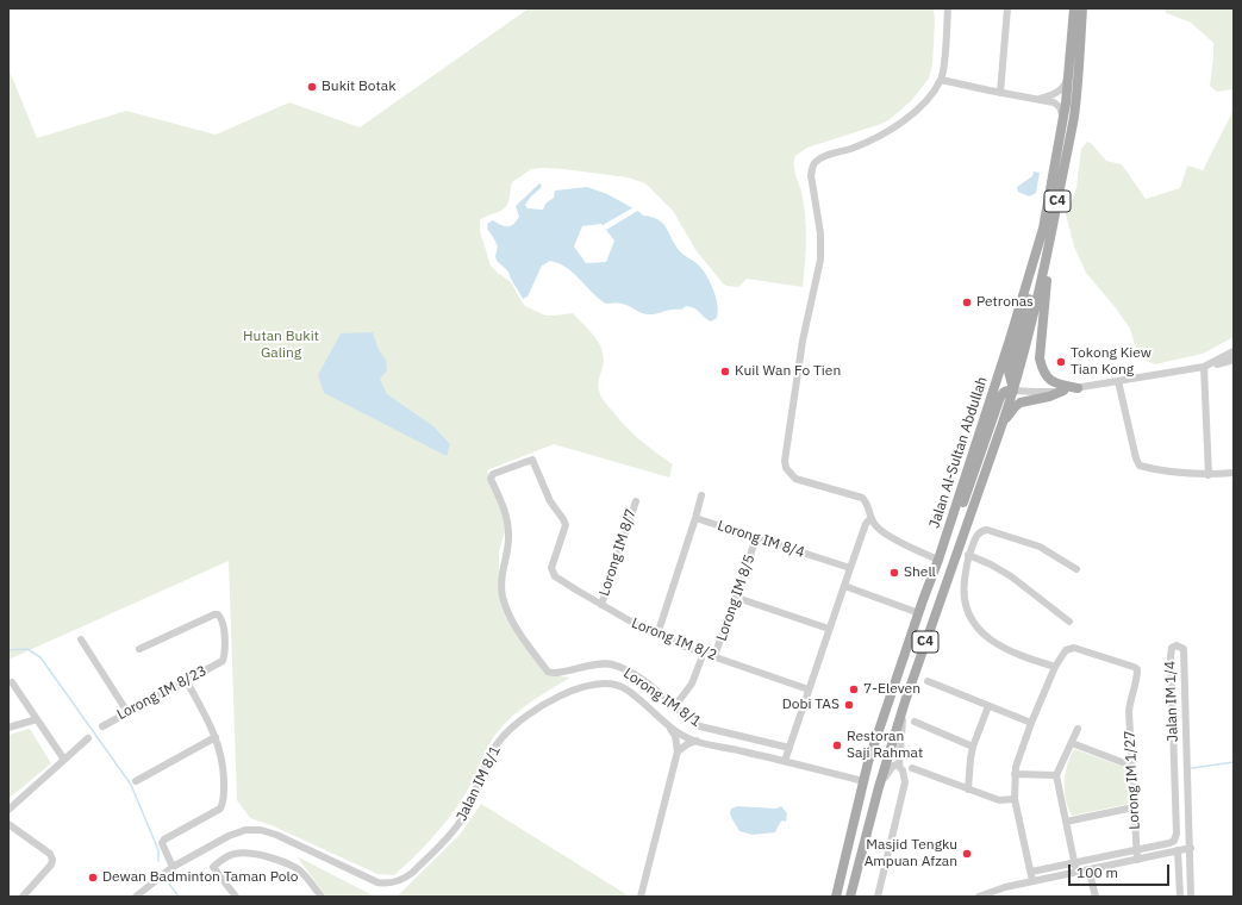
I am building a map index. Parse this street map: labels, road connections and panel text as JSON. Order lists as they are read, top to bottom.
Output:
{
  "streets": {
    "main road": ["C4", "Jalan Al-Sultan Abdullah"],
    "street": [
      "Lorong IM 8/4",
      "Lorong IM 8/7",
      "Lorong IM 8/5",
      "Lorong IM 8/2",
      "Lorong IM 8/23",
      "Lorong IM 8/1",
      "Jalan IM 1/4",
      "Lorong IM 1/27",
      "Jalan IM 8/1"
    ]
  },
  "crossings": [
    ["Jalan Al-Sultan Abdullah", "Jalan IM 8/1"],
    ["Lorong IM 8/4", "Lorong IM 8/5"],
    ["Lorong IM 8/7", "Lorong IM 8/2"],
    ["Lorong IM 8/5", "Lorong IM 8/2"],
    ["Lorong IM 8/2", "Lorong IM 8/1"],
    ["Jalan IM 1/4", "Lorong IM 1/27"]
  ],
  "parks": ["Hutan Bukit Galing"],
  "places": [
    "Bukit Botak",
    "Petronas",
    "Tokong Kiew Tian Kong",
    "Kuil Wan Fo Tien",
    "Shell",
    "7-Eleven",
    "Dobi TAS",
    "Restoran Saji Rahmat",
    "Masjid Tengku Ampuan Afzan",
    "Dewan Badminton Taman Polo"
  ],
  "scale_bar": "100 m"
}
